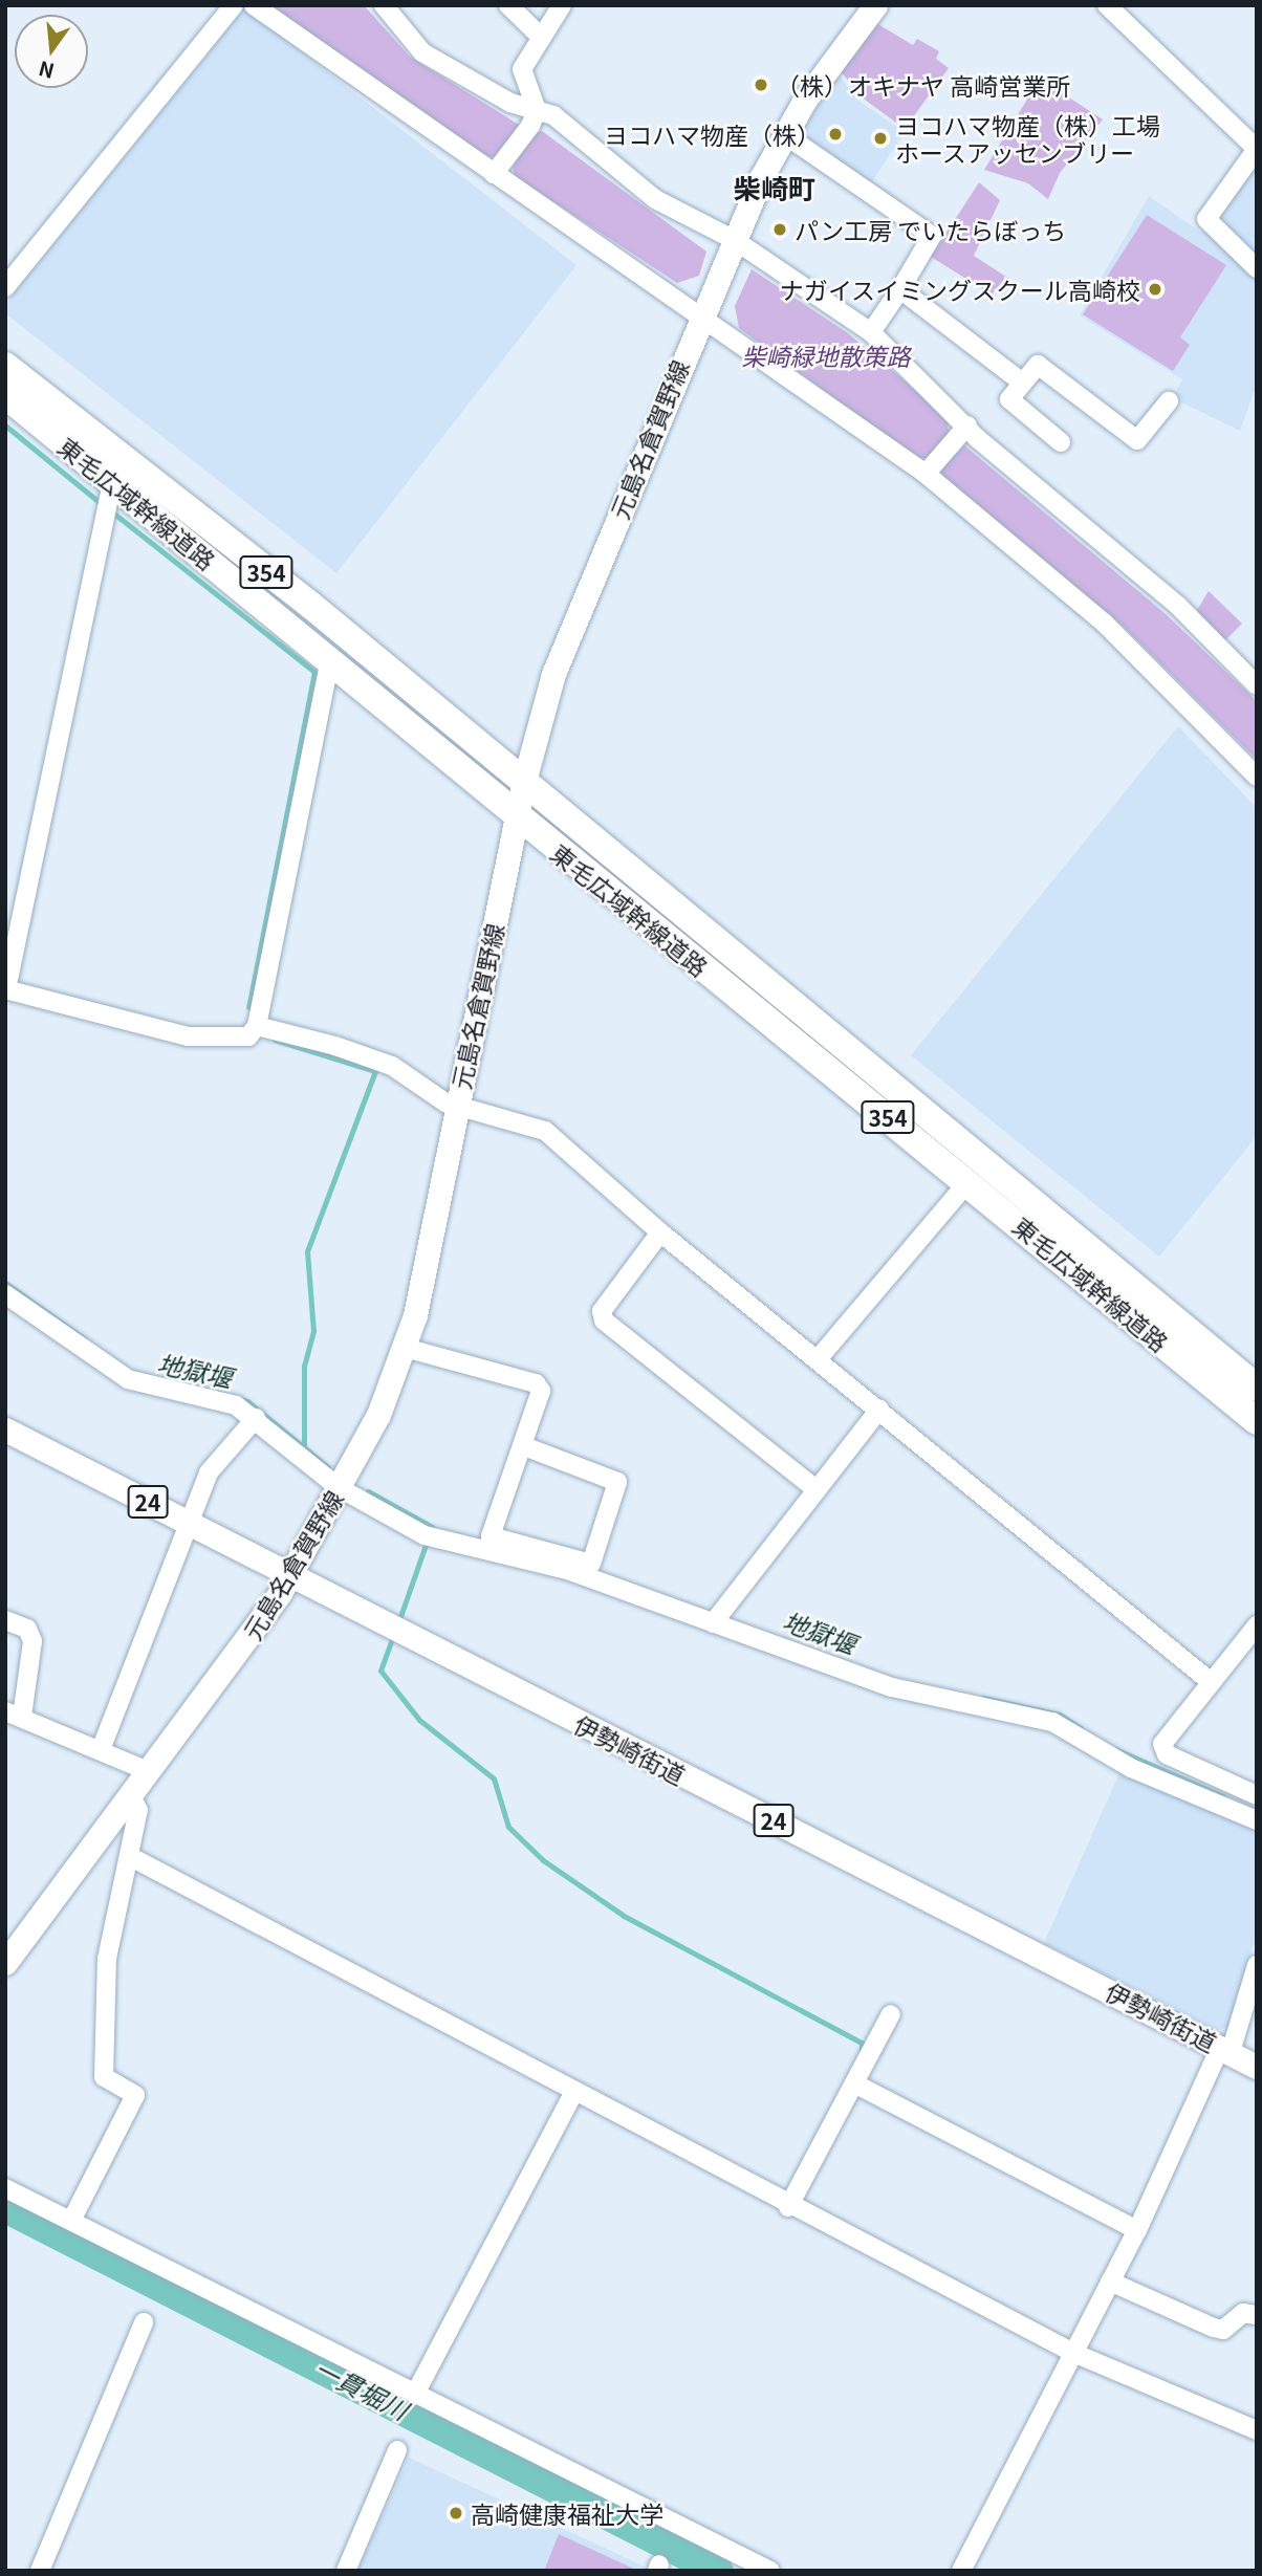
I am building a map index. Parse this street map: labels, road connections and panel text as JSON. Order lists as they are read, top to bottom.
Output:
{
  "streets": {
    "highway": ["東毛広域幹線道路", "354"],
    "main road": ["元島名倉賀野線", "24", "伊勢崎街道"]
  },
  "crossings": [
    ["元島名倉賀野線", "東毛広域幹線道路"],
    ["元島名倉賀野線", "伊勢崎街道"]
  ],
  "districts": ["柴崎町"],
  "water": ["地獄堰", "一貫堀川"],
  "parks": ["柴崎緑地散策路"],
  "places": [
    "（株）オキナヤ 高崎営業所",
    "ヨコハマ物産（株）",
    "ヨコハマ物産（株）工場 ホースアッセンブリー",
    "パン工房 でいたらぼっち",
    "ナガイスイミングスクール高崎校",
    "高崎健康福祉大学"
  ],
  "north": "bottom"
}
